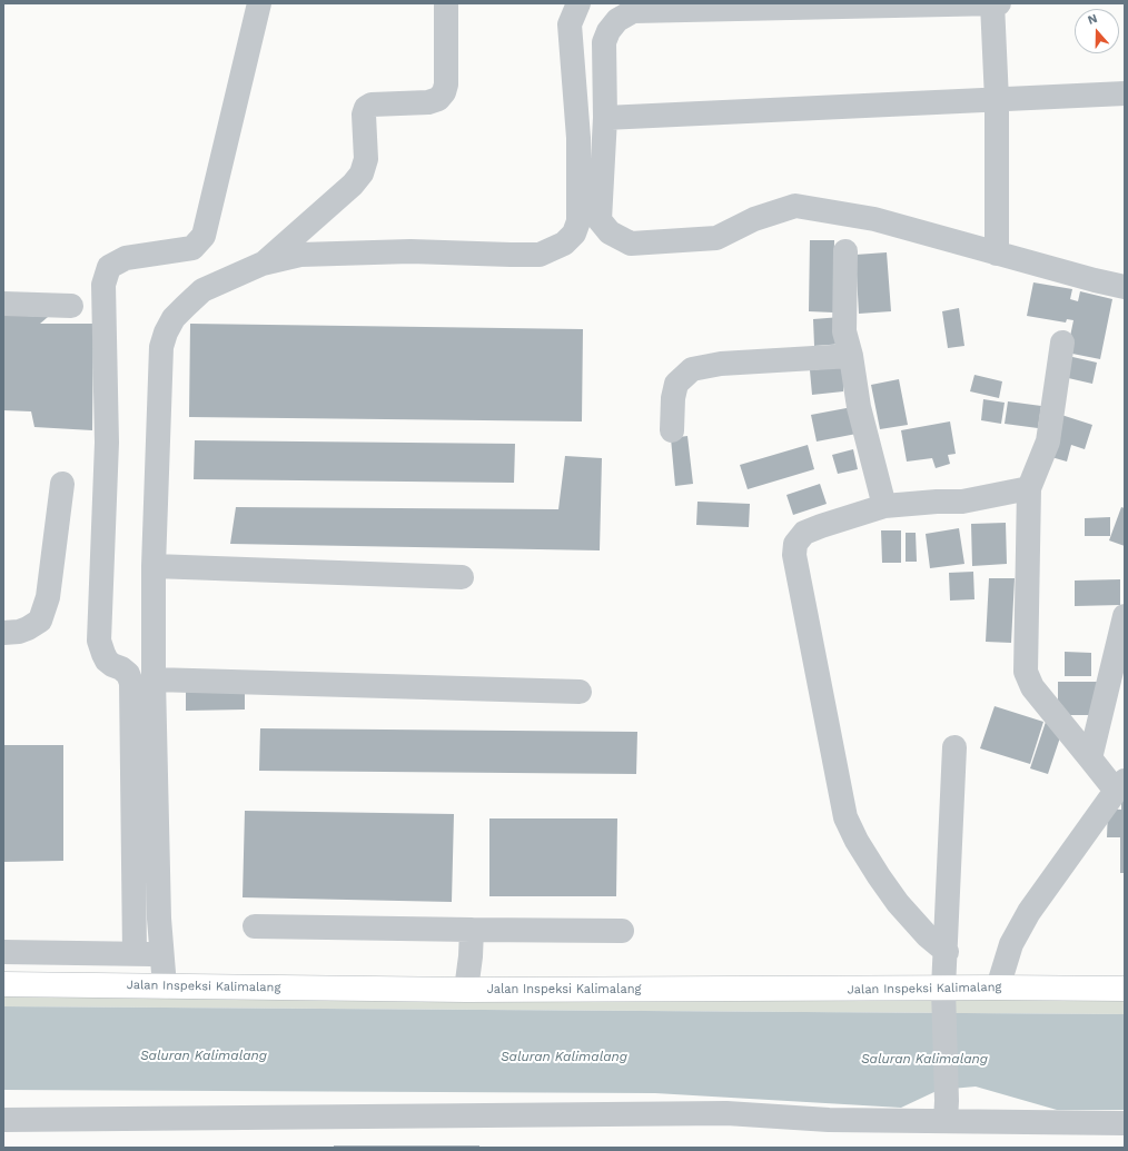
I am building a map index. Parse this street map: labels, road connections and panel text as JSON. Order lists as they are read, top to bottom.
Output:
{
  "streets": {
    "main road": ["Jalan Inspeksi Kalimalang"]
  },
  "water": ["Saluran Kalimalang"],
  "north": "top"
}
